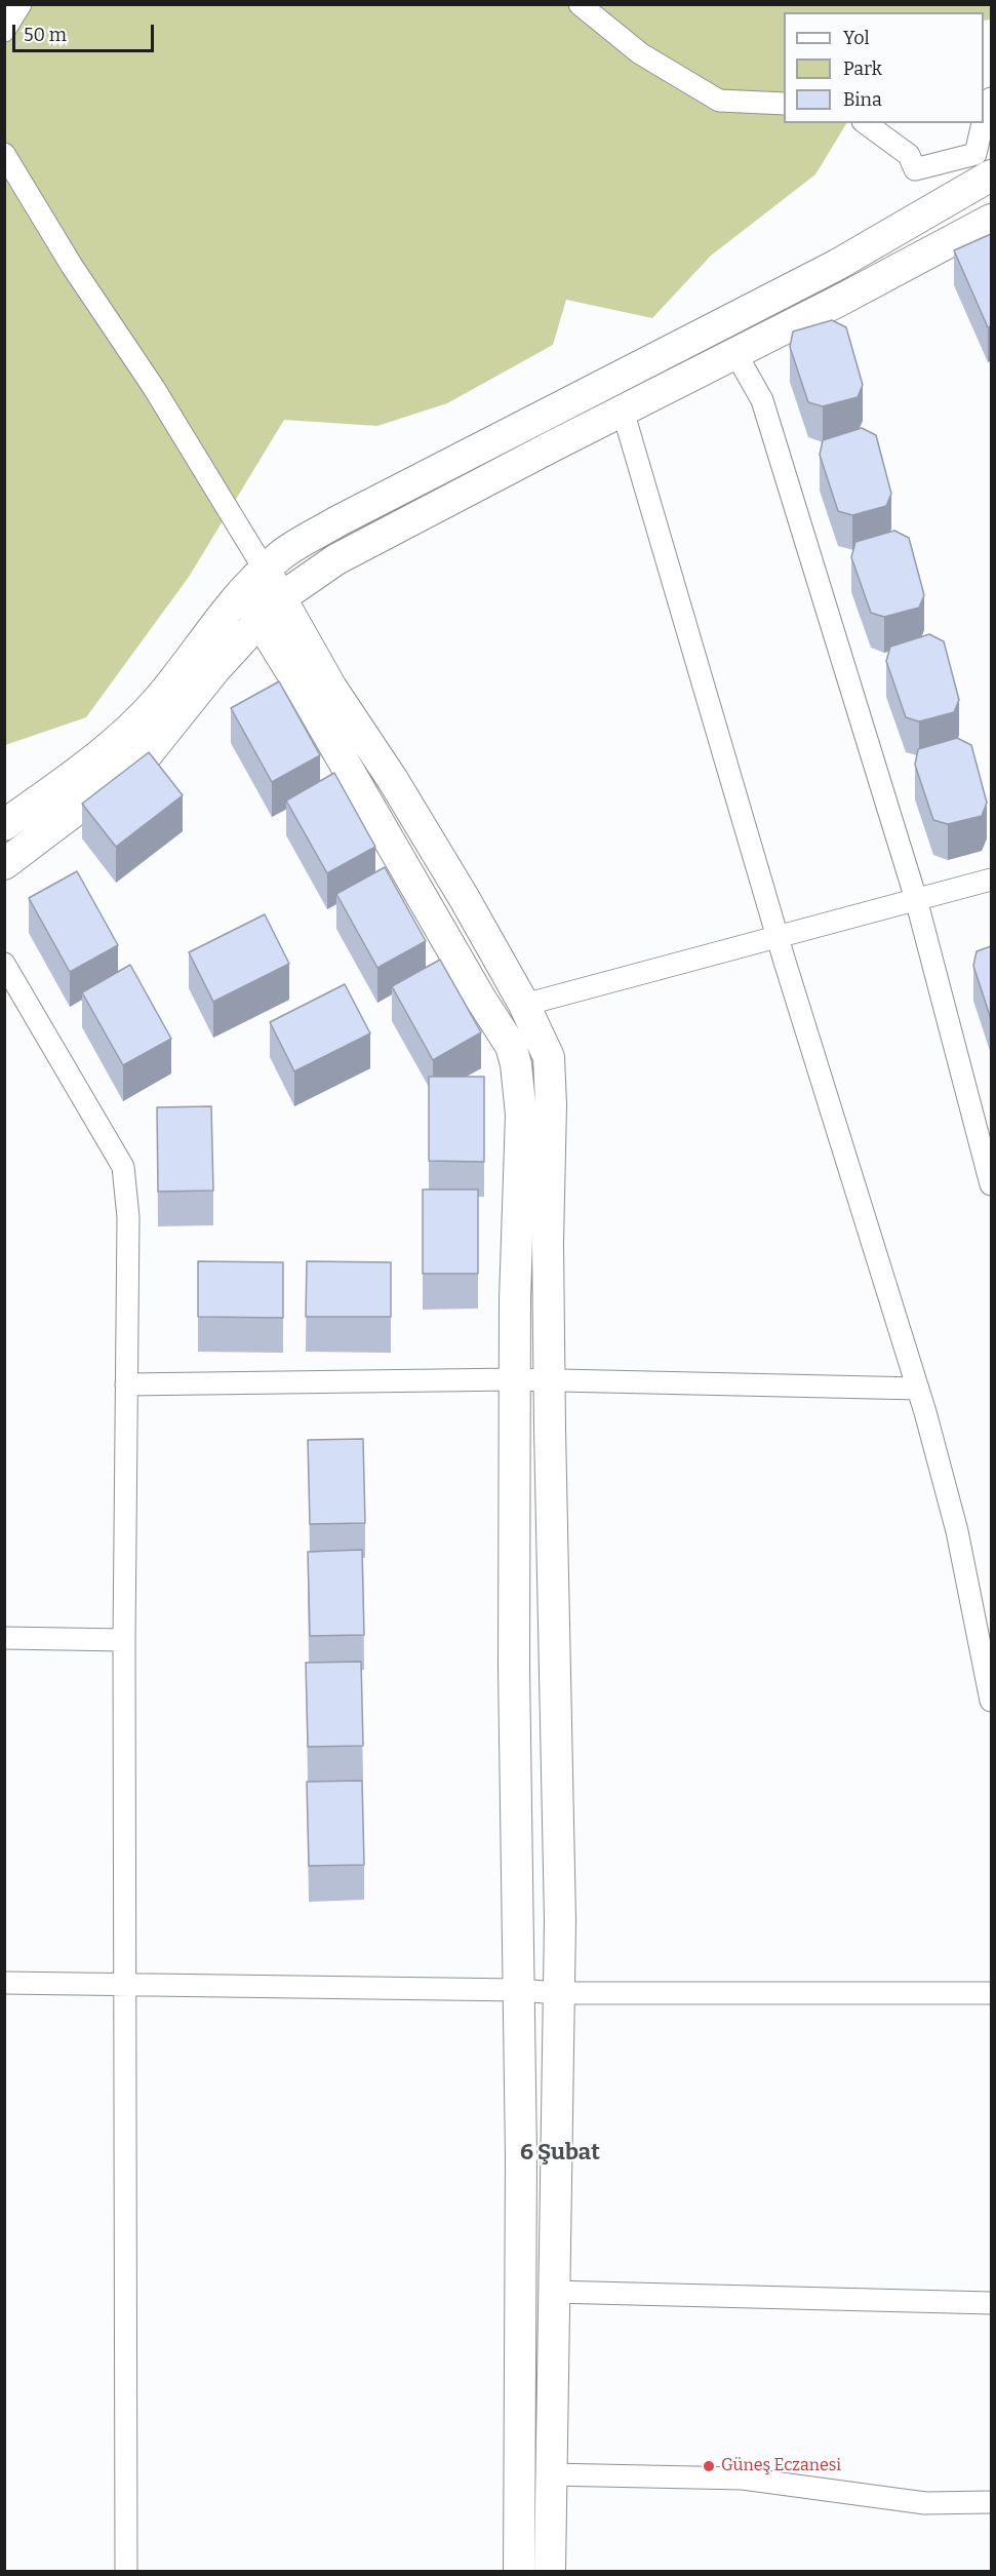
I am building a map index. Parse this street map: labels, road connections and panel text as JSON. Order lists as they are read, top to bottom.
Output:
{
  "districts": ["6 Şubat"],
  "places": ["Güneş Eczanesi"],
  "legend": ["Yol", "Park", "Bina"],
  "scale_bar": "50 m"
}
